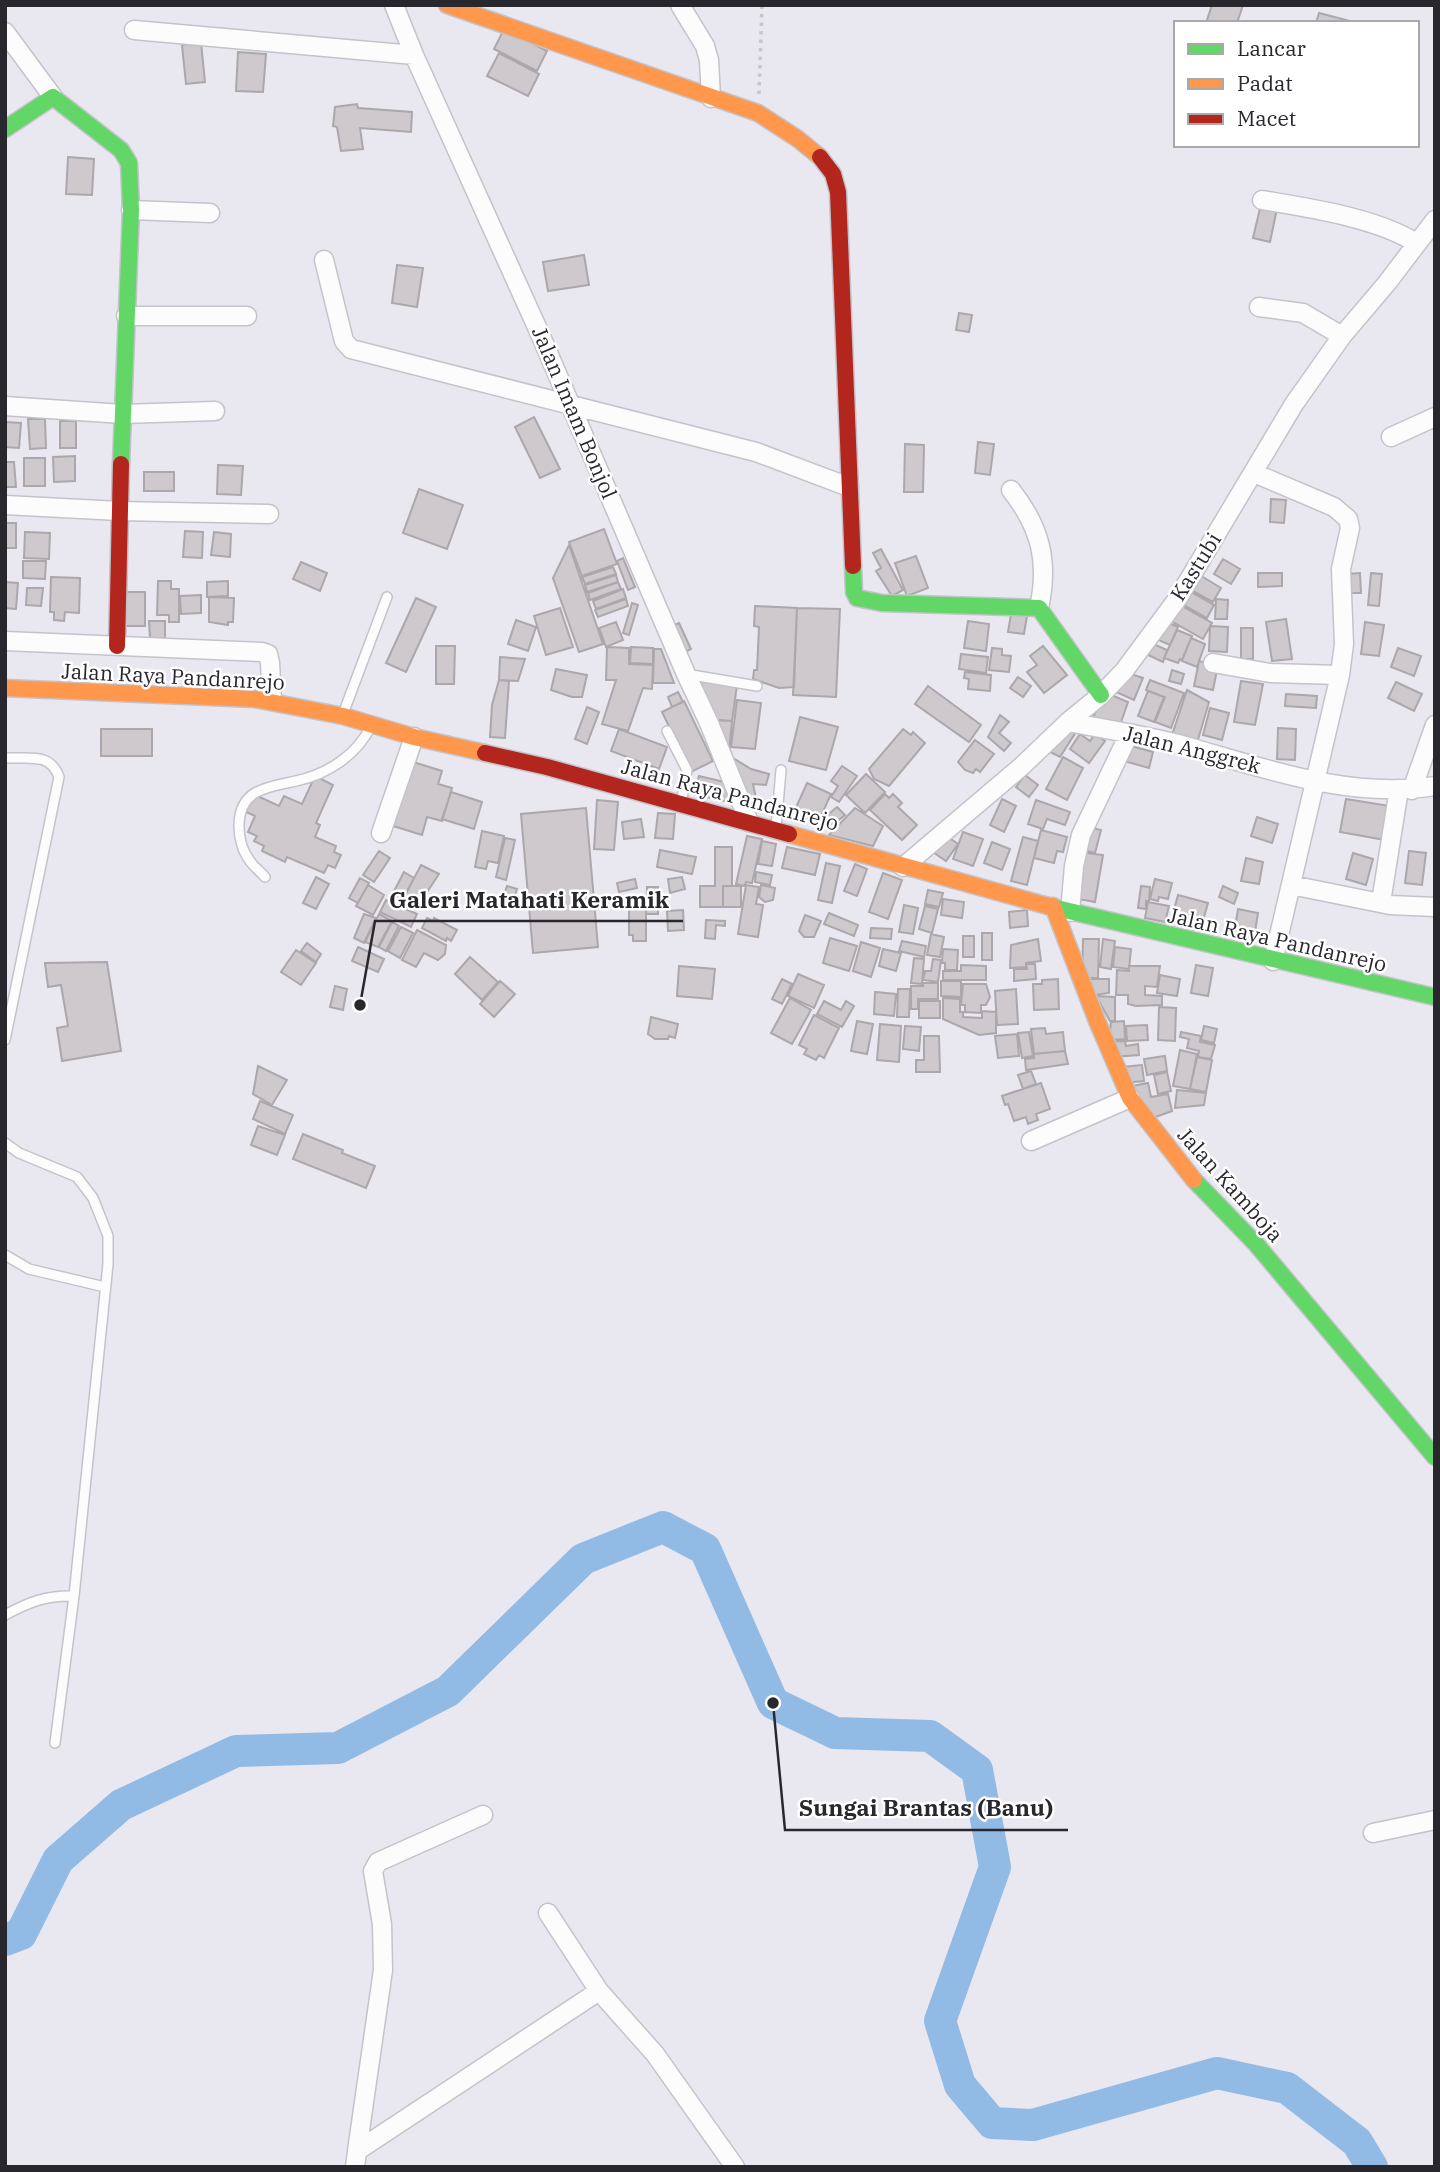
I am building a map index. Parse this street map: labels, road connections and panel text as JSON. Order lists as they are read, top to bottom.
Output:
{
  "streets": {
    "street": [
      "Jalan Imam Bonjol",
      "Kastubi",
      "Jalan Raya Pandanrejo",
      "Jalan Anggrek",
      "Jalan Kamboja"
    ]
  },
  "crossings": [
    ["Jalan Imam Bonjol", "Jalan Raya Pandanrejo"],
    ["Kastubi", "Jalan Raya Pandanrejo"],
    ["Kastubi", "Jalan Anggrek"],
    ["Jalan Raya Pandanrejo", "Jalan Kamboja"]
  ],
  "places": ["Galeri Matahati Keramik", "Sungai Brantas (Banu)"],
  "legend": ["Lancar", "Padat", "Macet"]
}
